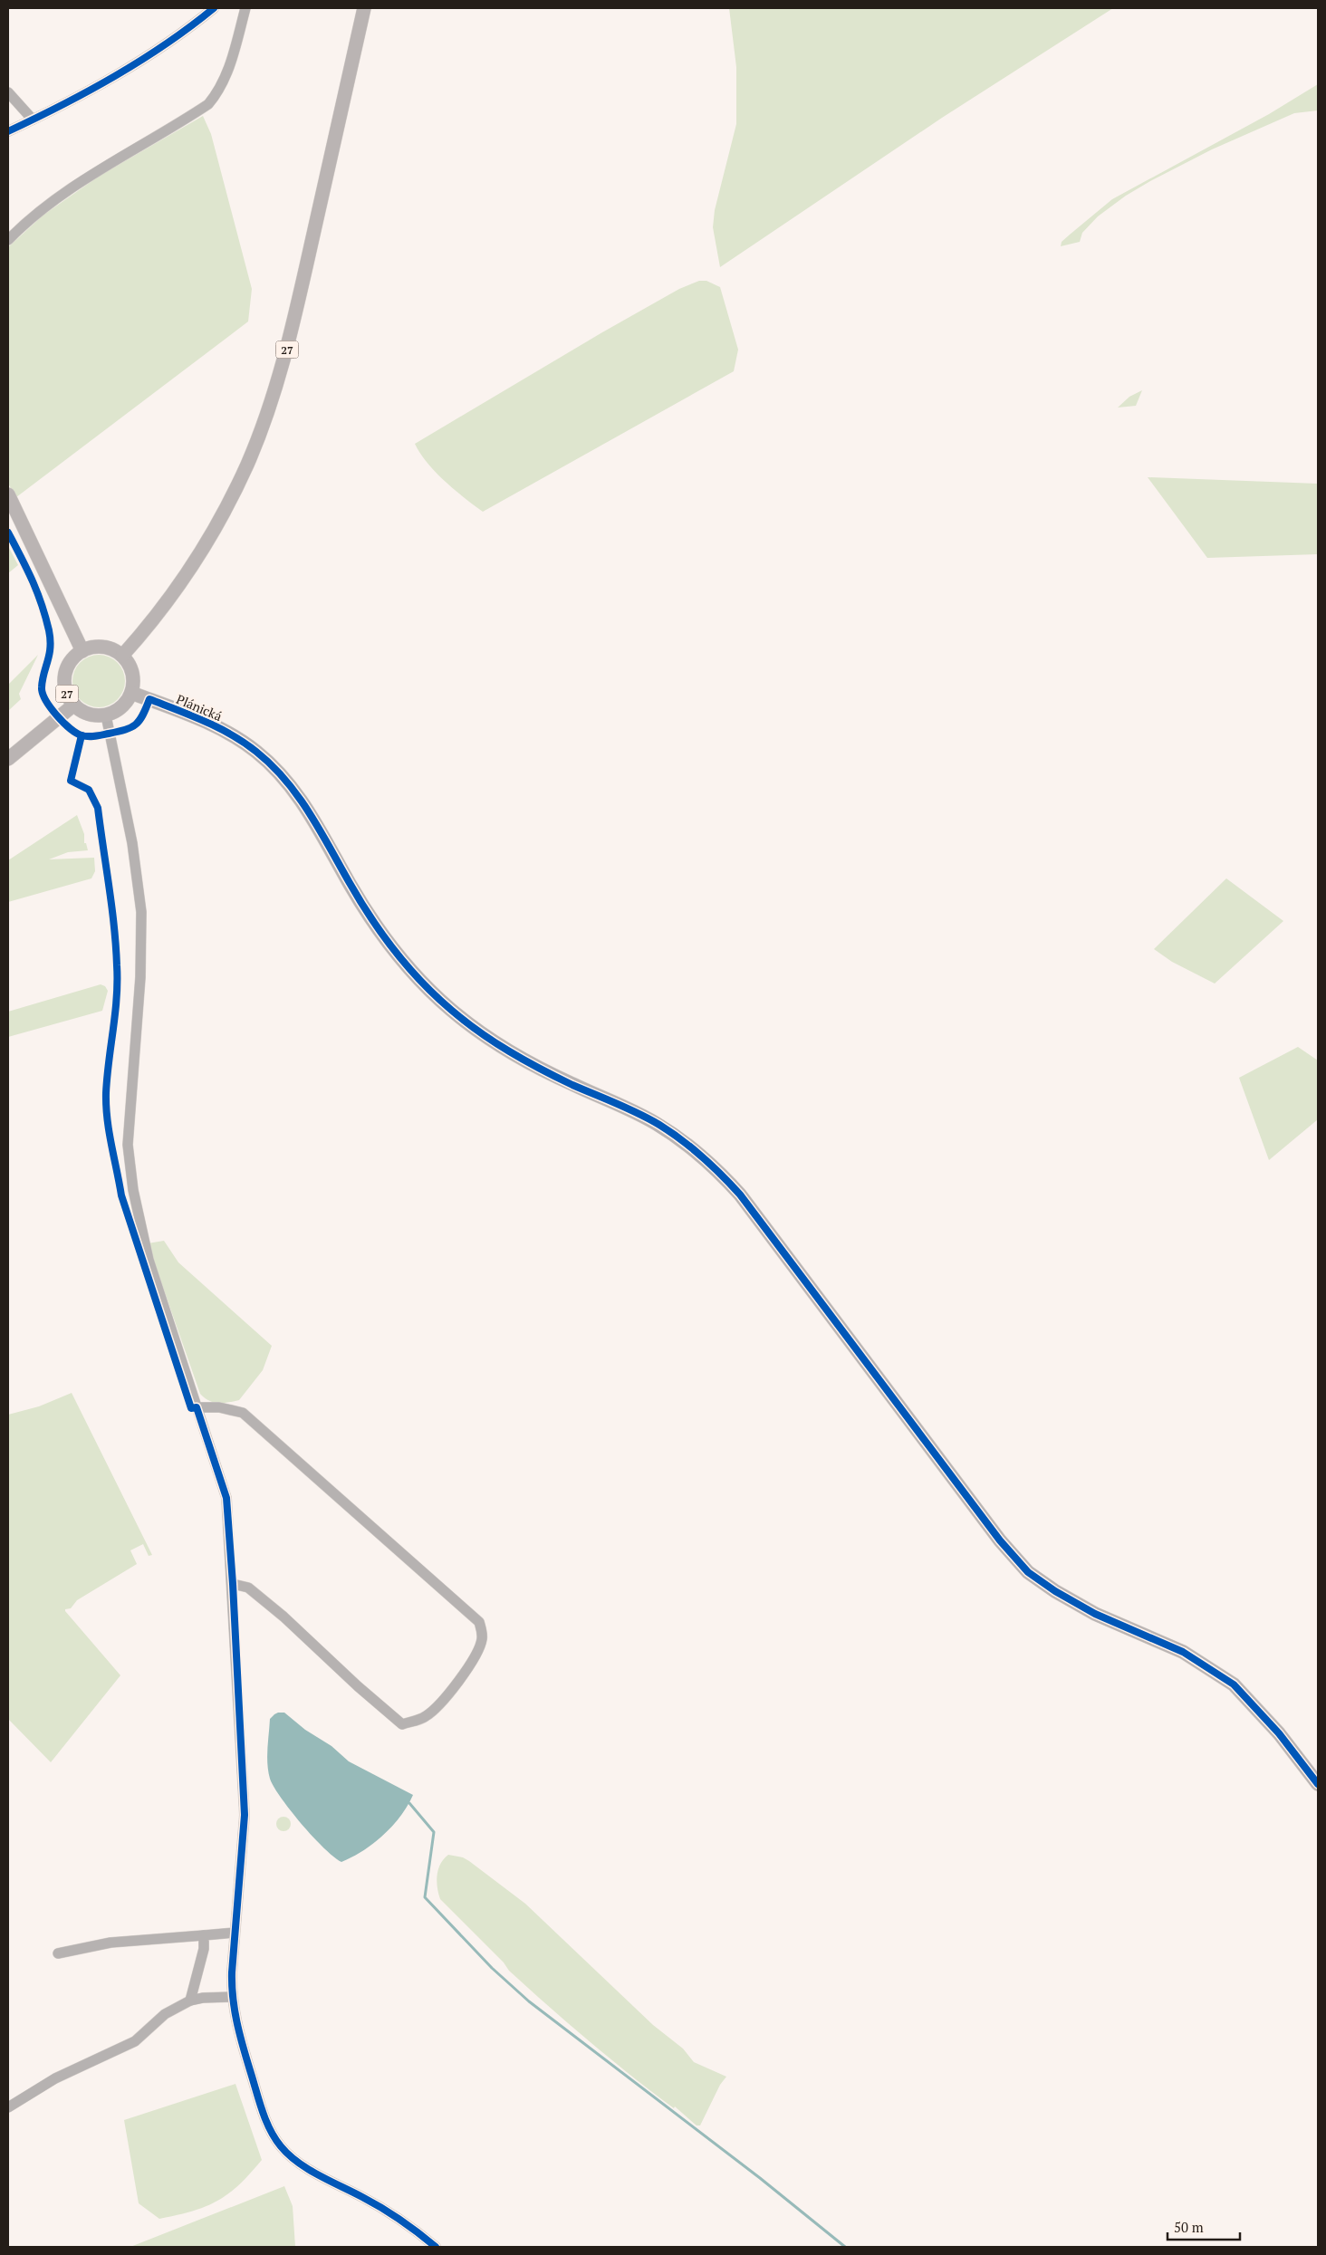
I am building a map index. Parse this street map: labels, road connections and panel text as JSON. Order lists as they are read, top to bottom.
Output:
{
  "streets": {
    "main road": ["27", "Plánická"]
  },
  "crossings": [
    ["27", "Plánická"]
  ],
  "scale_bar": "50 m"
}
